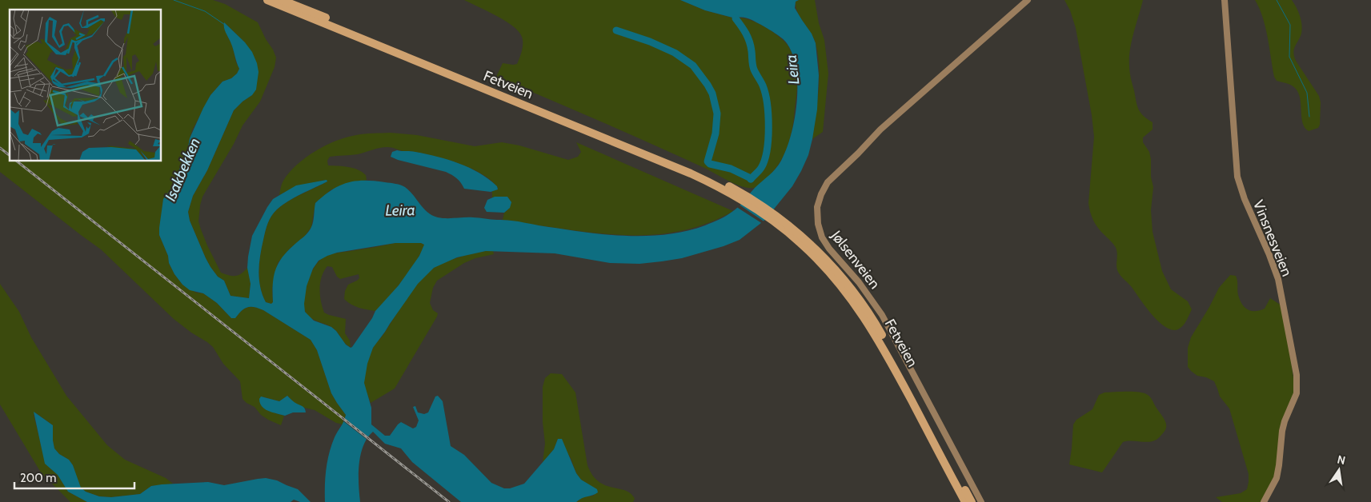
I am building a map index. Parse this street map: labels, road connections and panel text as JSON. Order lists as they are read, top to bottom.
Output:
{
  "streets": {
    "highway": ["Fetveien"],
    "main road": ["Vinsnesveien", "Jølsenveien"]
  },
  "water": ["Leira", "Isakbekken"],
  "scale_bar": "200 m",
  "north": "top"
}
